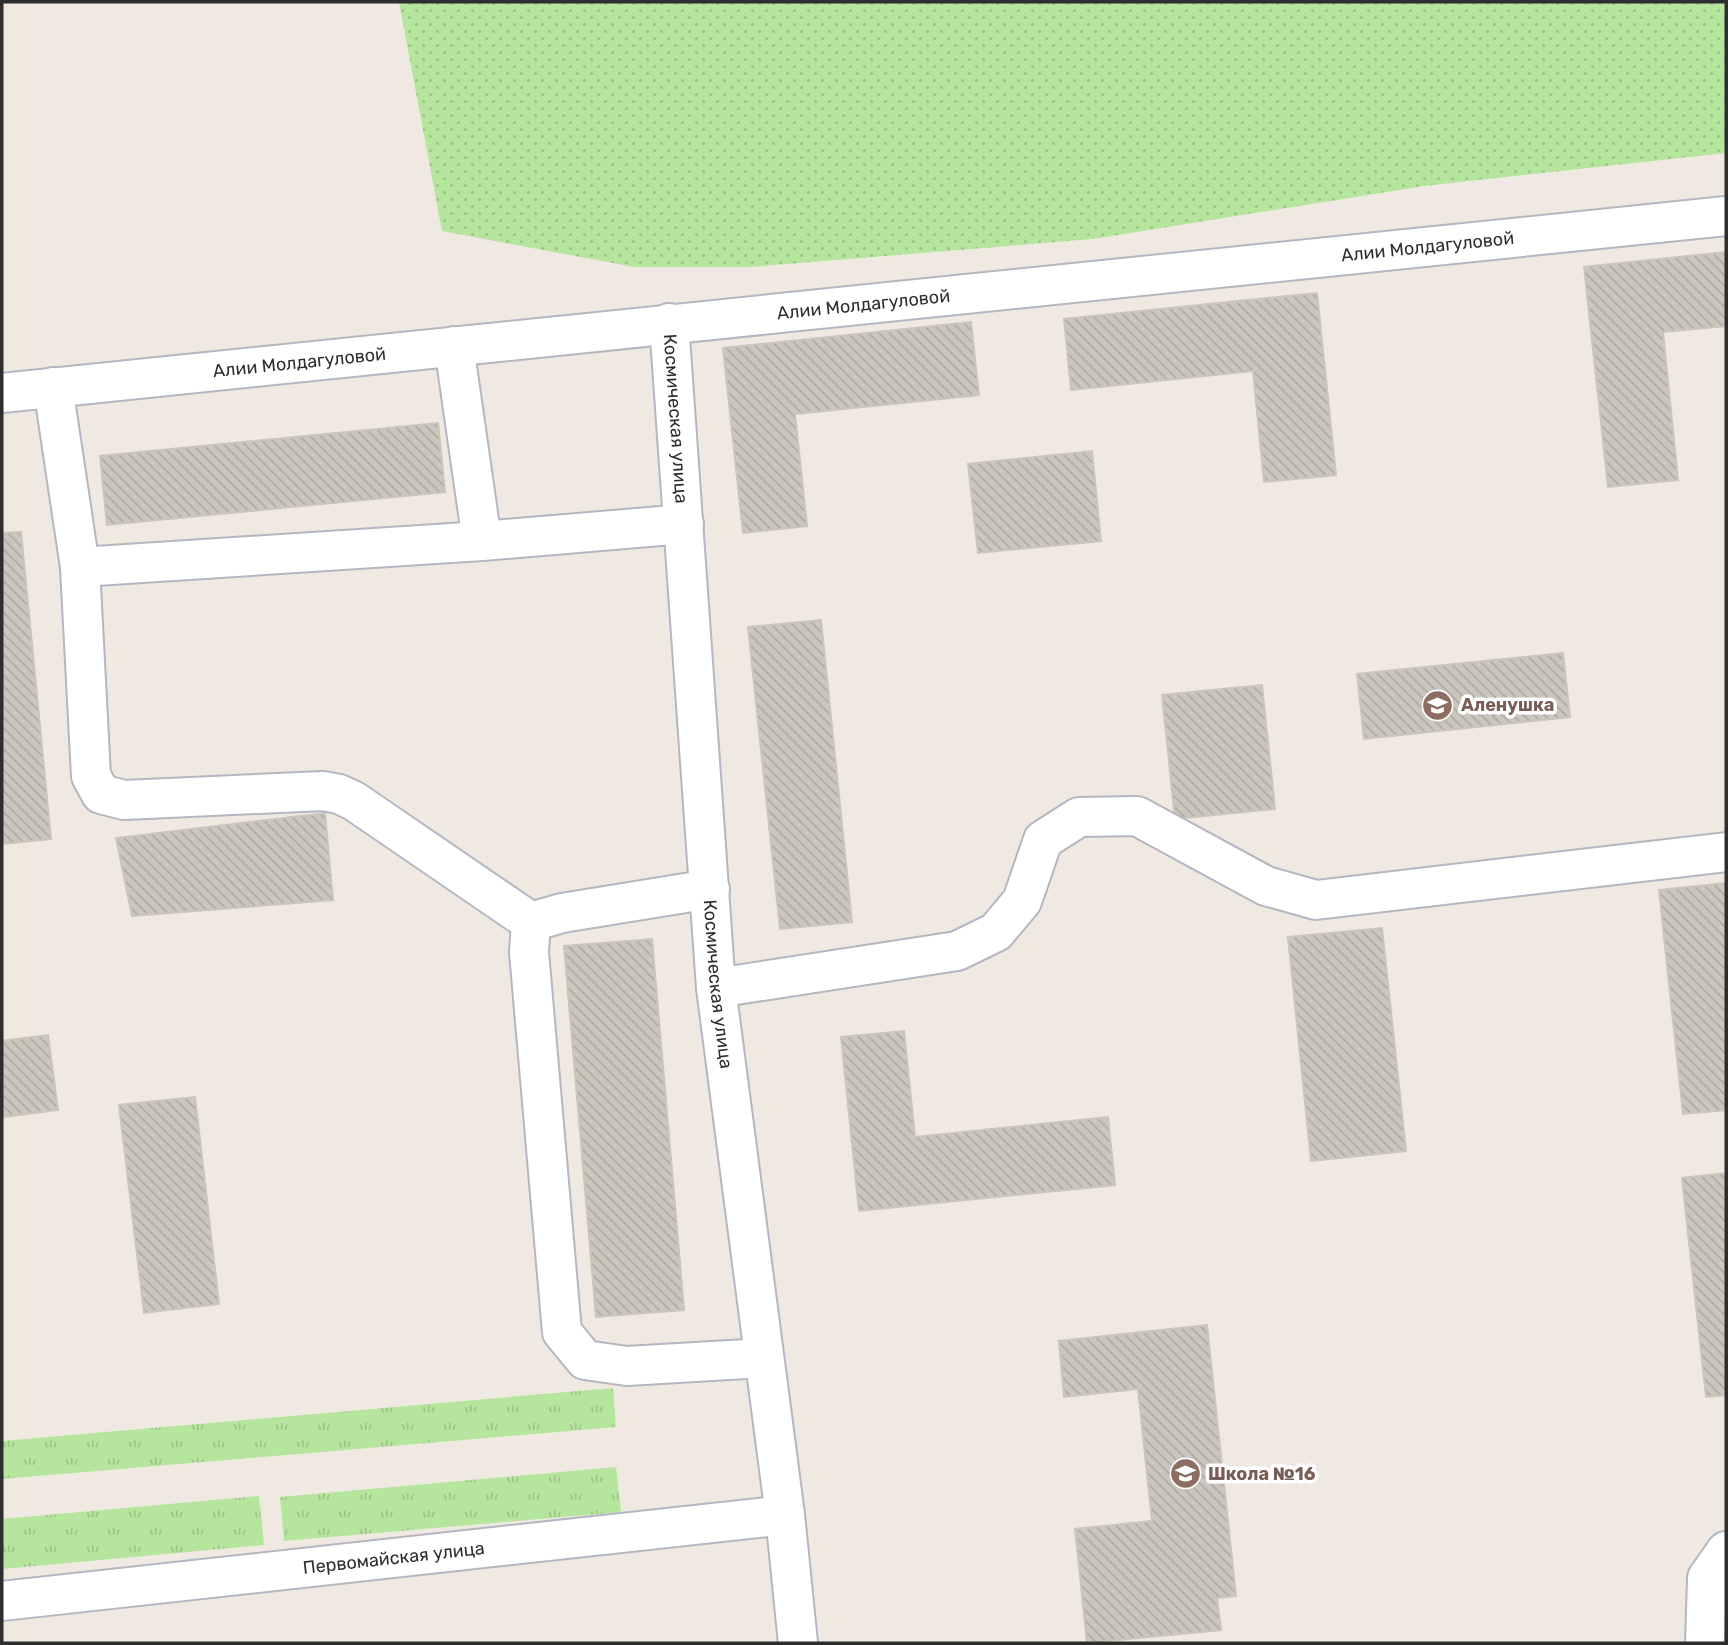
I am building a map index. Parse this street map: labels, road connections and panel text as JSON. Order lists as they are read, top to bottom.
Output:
{
  "streets": {
    "street": ["Алии Молдагуловой", "Космическая улица", "Первомайская улица"]
  },
  "crossings": [
    ["Алии Молдагуловой", "Космическая улица"],
    ["Космическая улица", "Первомайская улица"]
  ],
  "places": {
    "school or university": ["Аленушка", "Школа №16"]
  }
}
